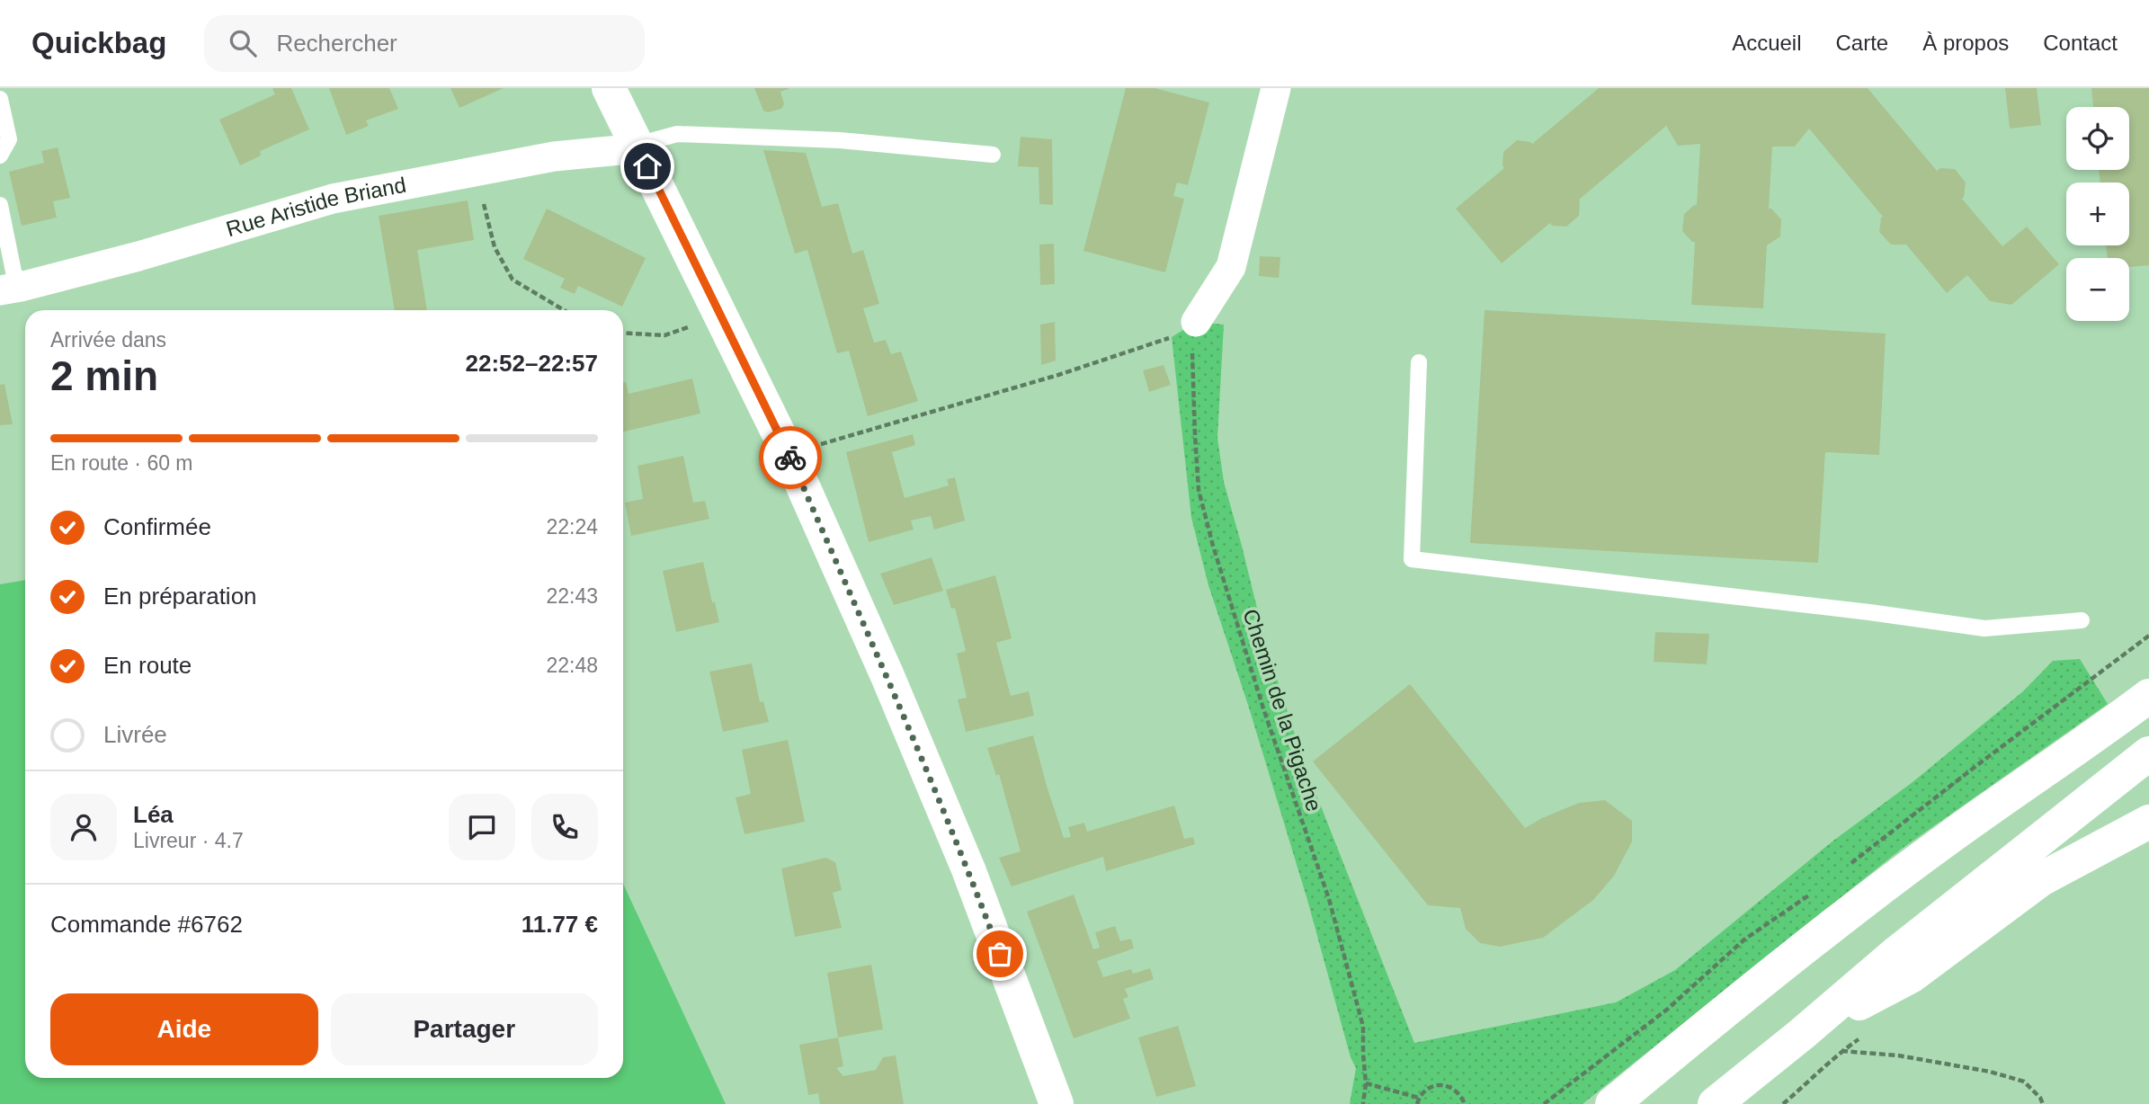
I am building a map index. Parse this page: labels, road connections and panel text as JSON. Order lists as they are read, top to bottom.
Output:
{
  "streets": {
    "street": ["Rue Aristide Briand"],
    "path": ["Chemin de la Pigache"]
  },
  "page": {
    "header": "Quickbag",
    "search": "Rechercher",
    "nav": [
      "Accueil",
      "Carte",
      "À propos",
      "Contact"
    ],
    "map_buttons": ["+", "−"],
    "heading": ["2 min", "Arrivée dans", "22:52–22:57"],
    "panel": [
      "Léa",
      "Livreur · 4.7",
      "Commande #6762",
      "11.77 €"
    ],
    "bar": "En route · 60 m",
    "list": [
      ["Confirmée", "22:24"],
      ["En préparation", "22:43"],
      ["En route", "22:48"],
      "Livrée"
    ],
    "buttons": ["Aide", "Partager"]
  }
}
